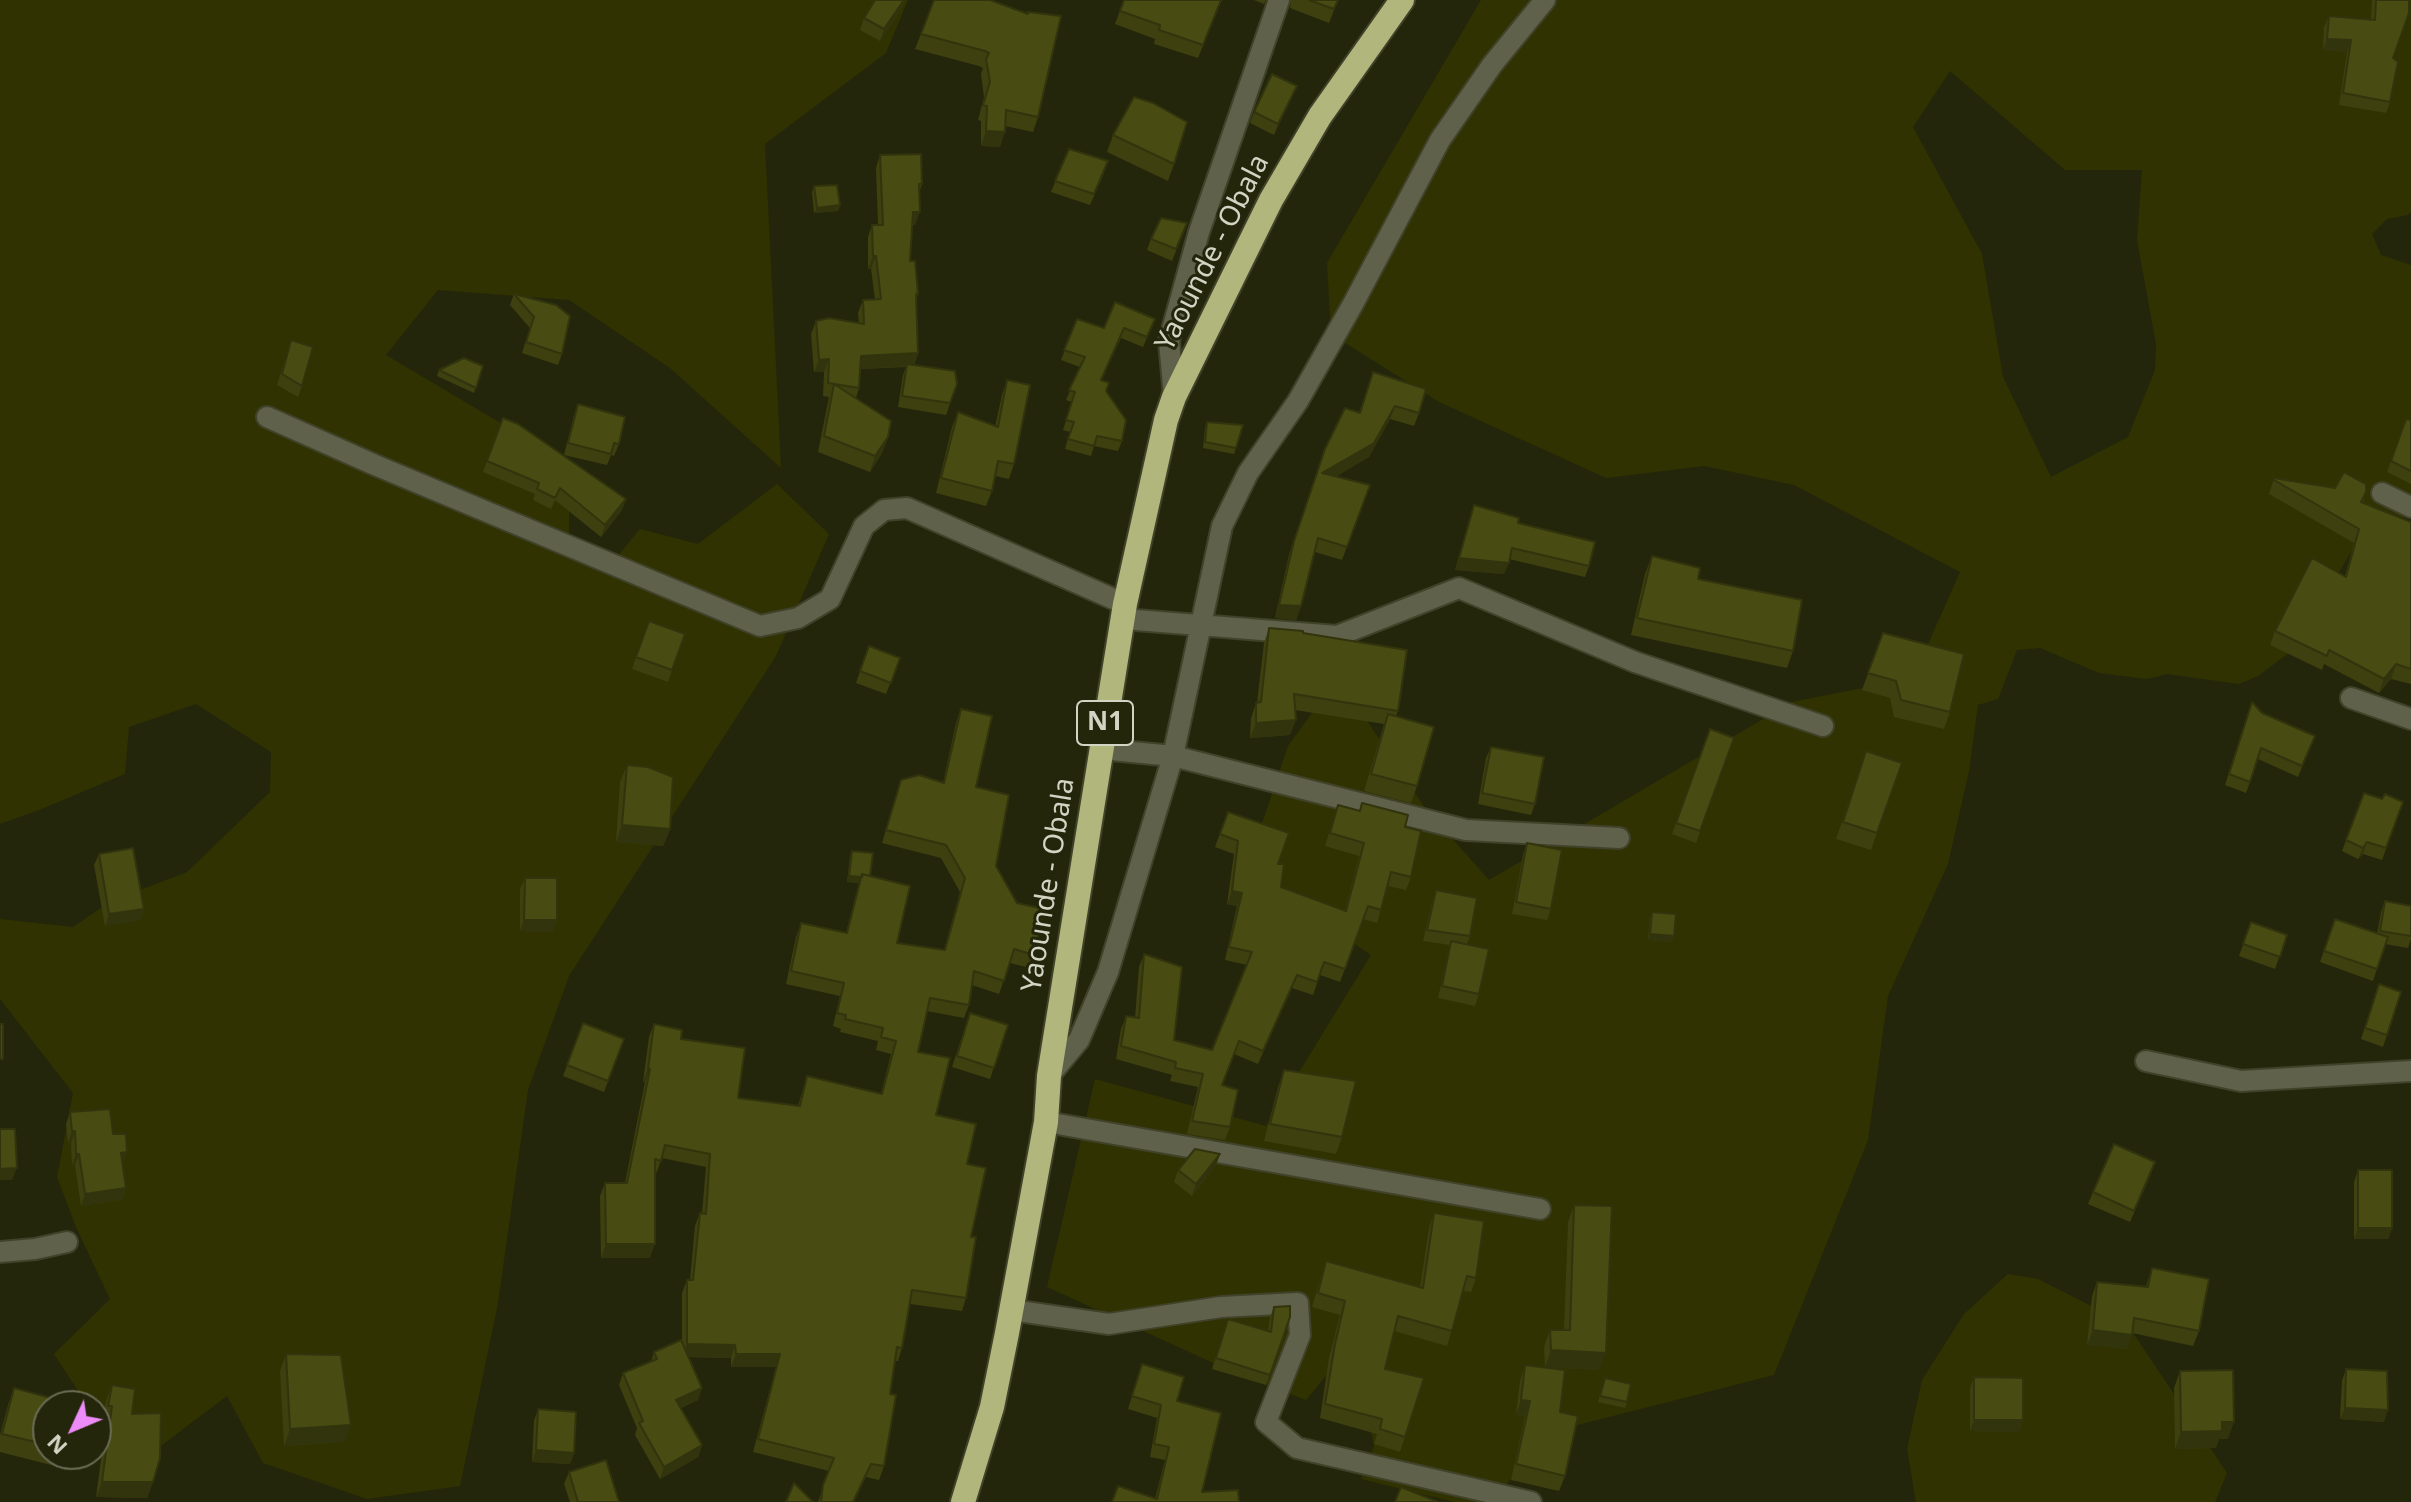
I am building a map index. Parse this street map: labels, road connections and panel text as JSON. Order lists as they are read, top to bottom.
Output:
{
  "streets": {
    "highway": ["Yaounde - Obala", "N1"]
  },
  "north": "bottom left"
}
